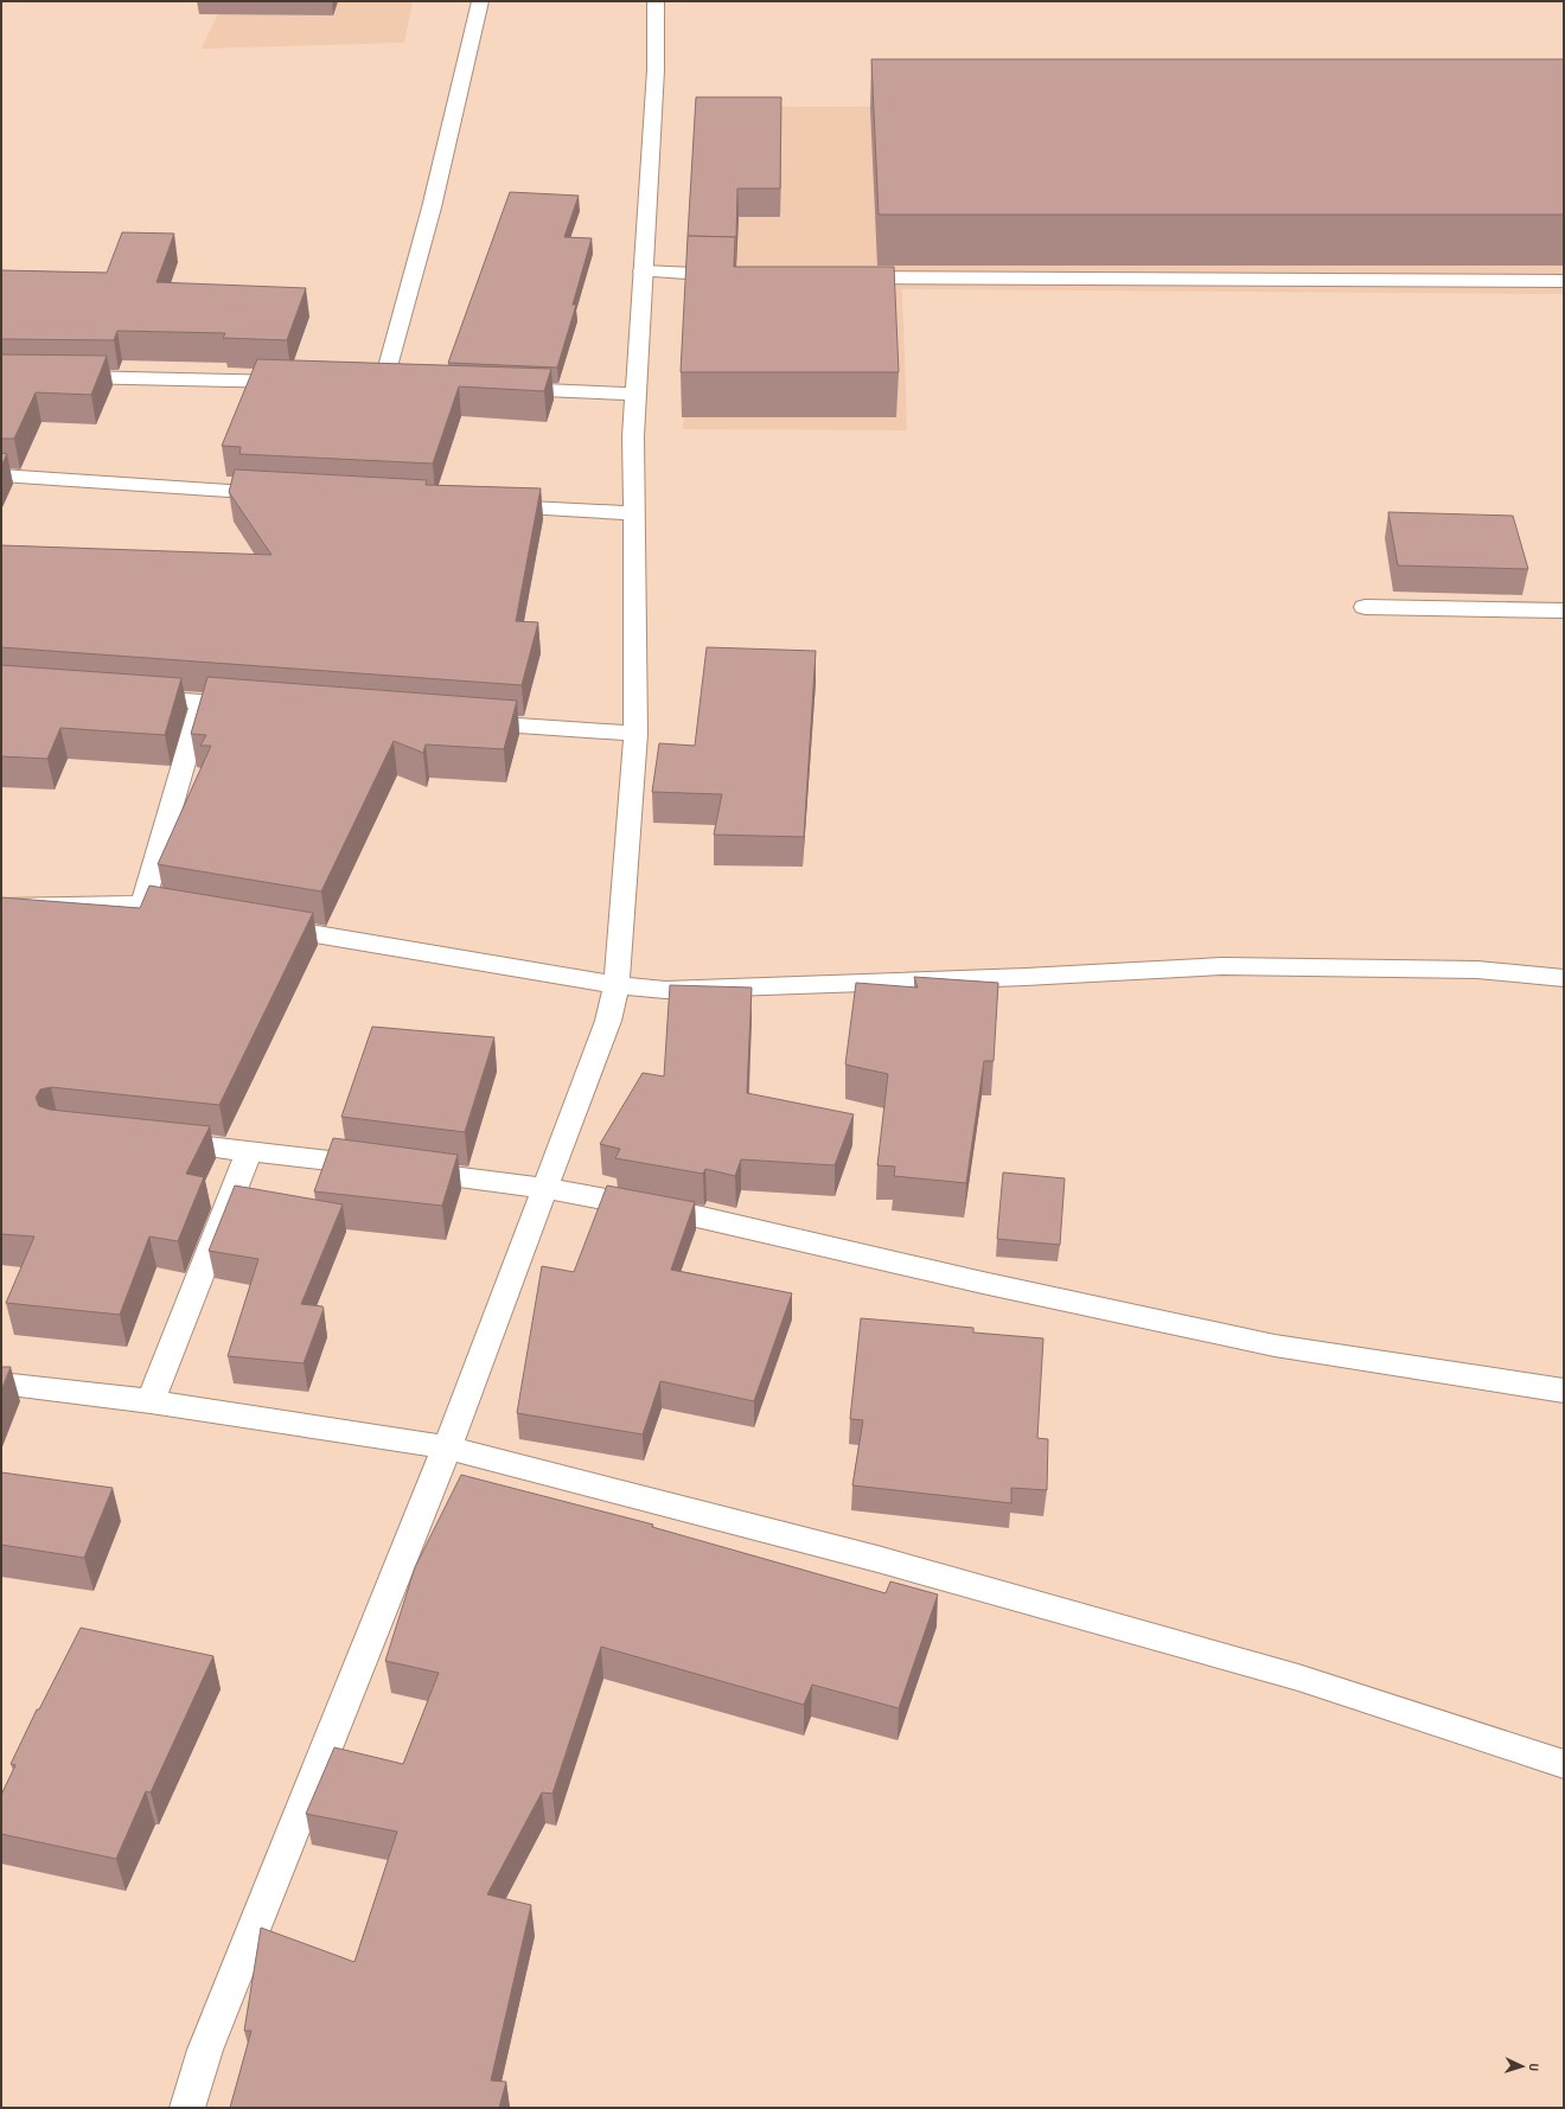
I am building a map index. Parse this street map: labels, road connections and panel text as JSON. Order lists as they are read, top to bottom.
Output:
{
  "north": "right"
}
